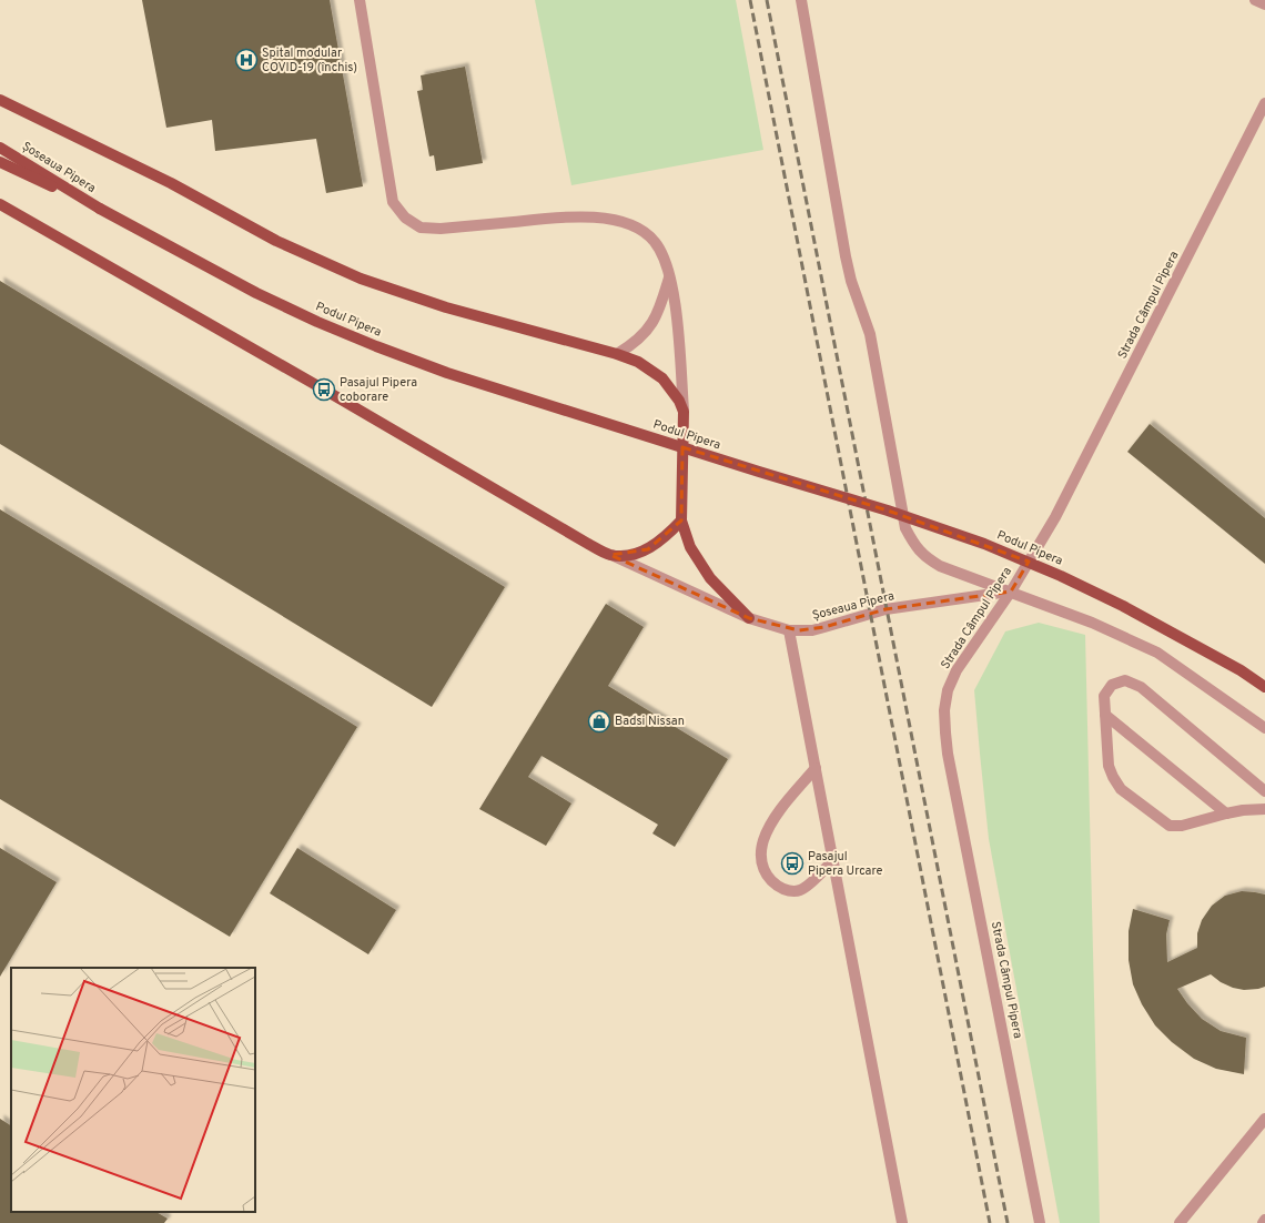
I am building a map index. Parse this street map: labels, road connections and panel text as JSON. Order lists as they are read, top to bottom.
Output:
{
  "streets": {
    "main road": ["Șoseaua Pipera", "Podul Pipera"],
    "street": ["Strada Câmpul Pipera"]
  },
  "crossings": [
    ["Șoseaua Pipera", "Strada Câmpul Pipera"],
    ["Șoseaua Pipera", "Podul Pipera"]
  ],
  "places": {
    "hospital": ["Spital modular COVID-19 (închis)"],
    "bus stop": ["Pasajul Pipera coborare", "Pasajul Pipera Urcare"],
    "shop": ["Badsi Nissan"]
  }
}
